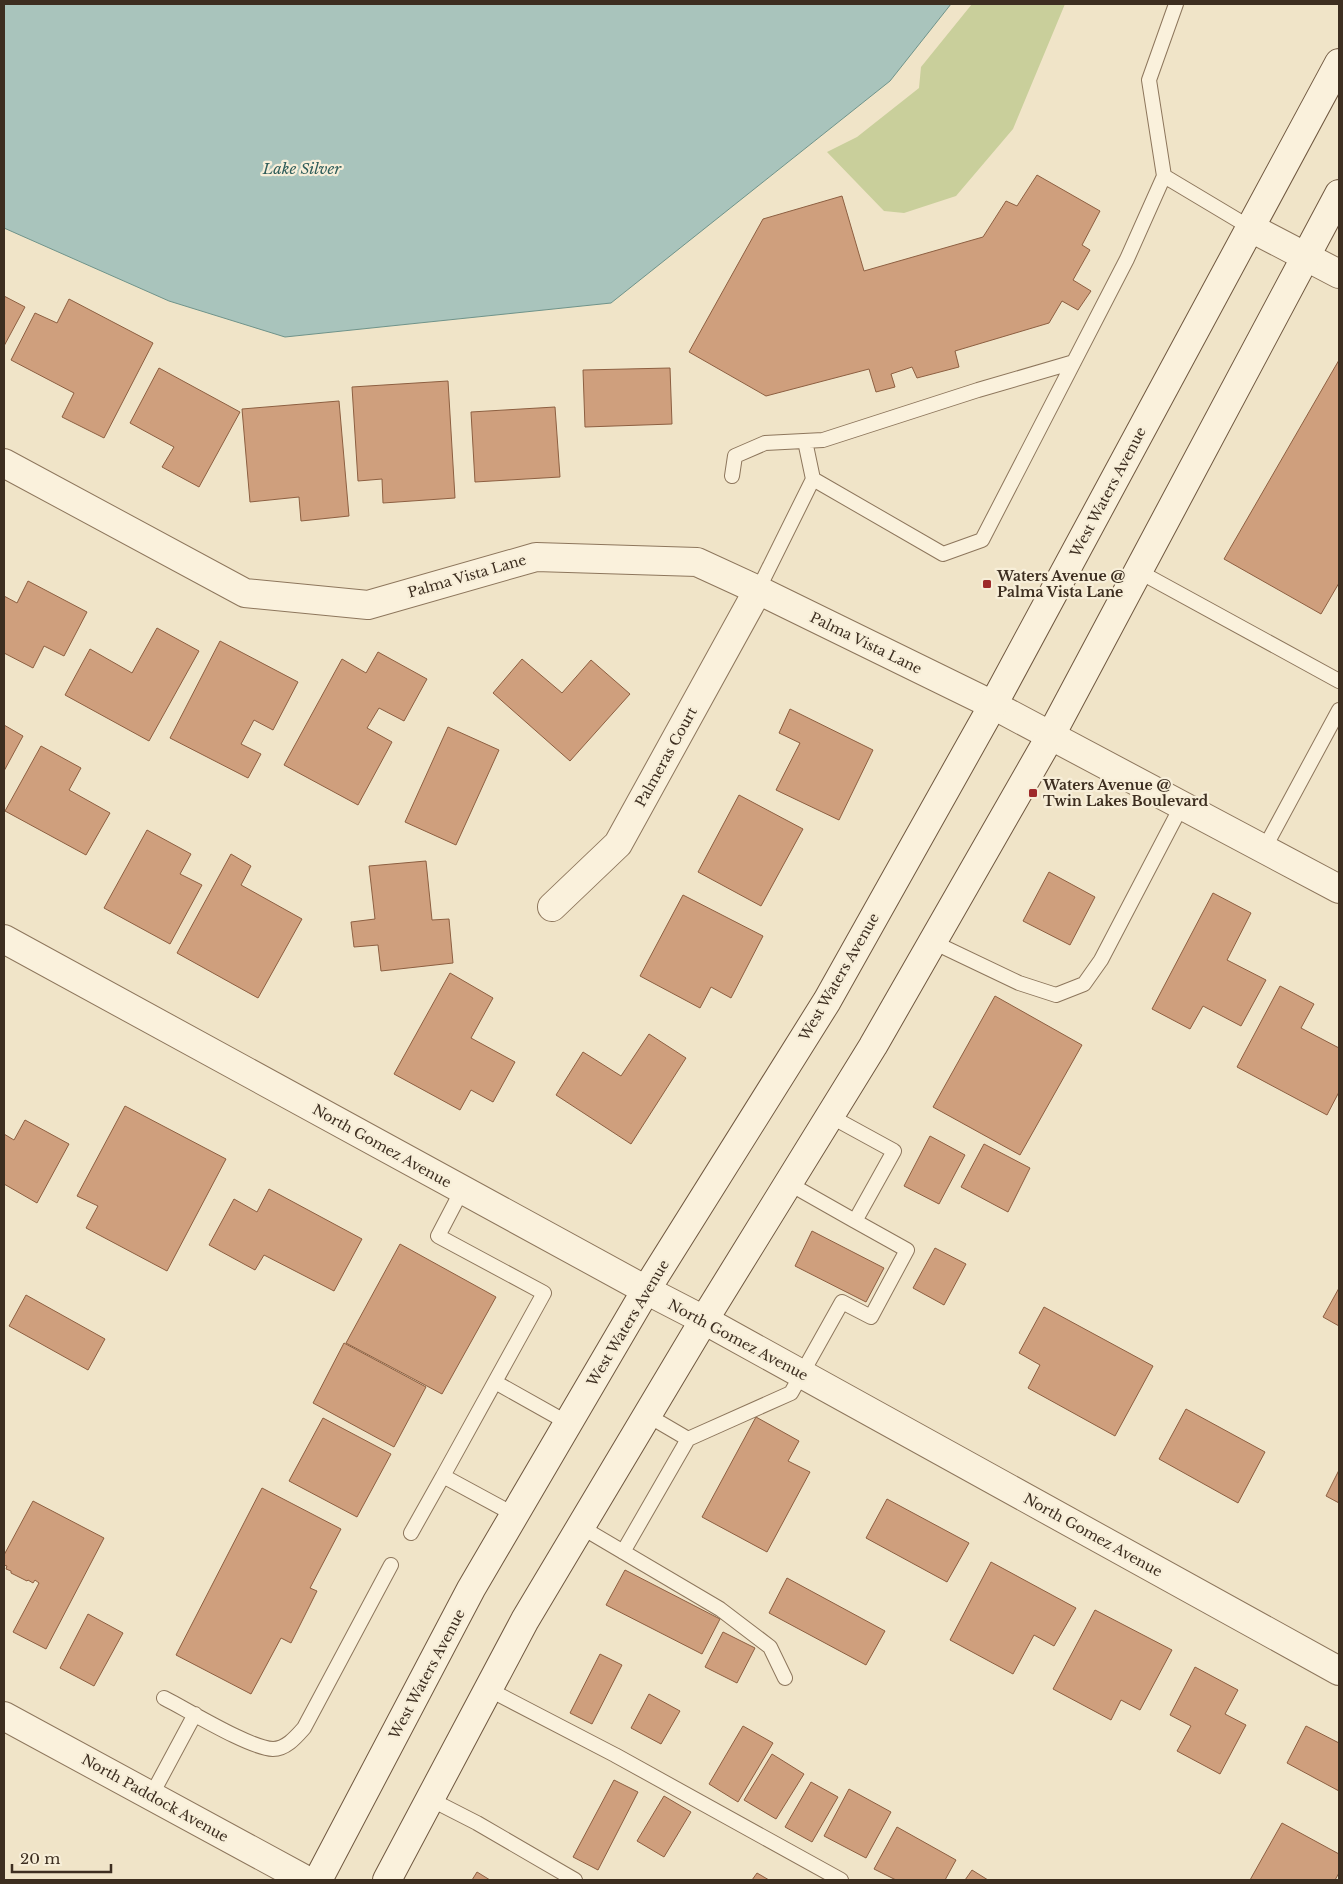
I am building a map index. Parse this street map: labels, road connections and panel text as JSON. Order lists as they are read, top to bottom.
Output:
{
  "streets": {
    "main road": [
      "West Waters Avenue",
      "Palma Vista Lane",
      "Palmeras Court",
      "North Gomez Avenue",
      "North Paddock Avenue"
    ]
  },
  "crossings": [
    ["West Waters Avenue", "Palma Vista Lane"],
    ["West Waters Avenue", "North Gomez Avenue"],
    ["Palma Vista Lane", "Palmeras Court"]
  ],
  "water": ["Lake Silver"],
  "places": {
    "transit": ["Waters Avenue @ Palma Vista Lane", "Waters Avenue @ Twin Lakes Boulevard"]
  },
  "scale_bar": "20 m"
}
